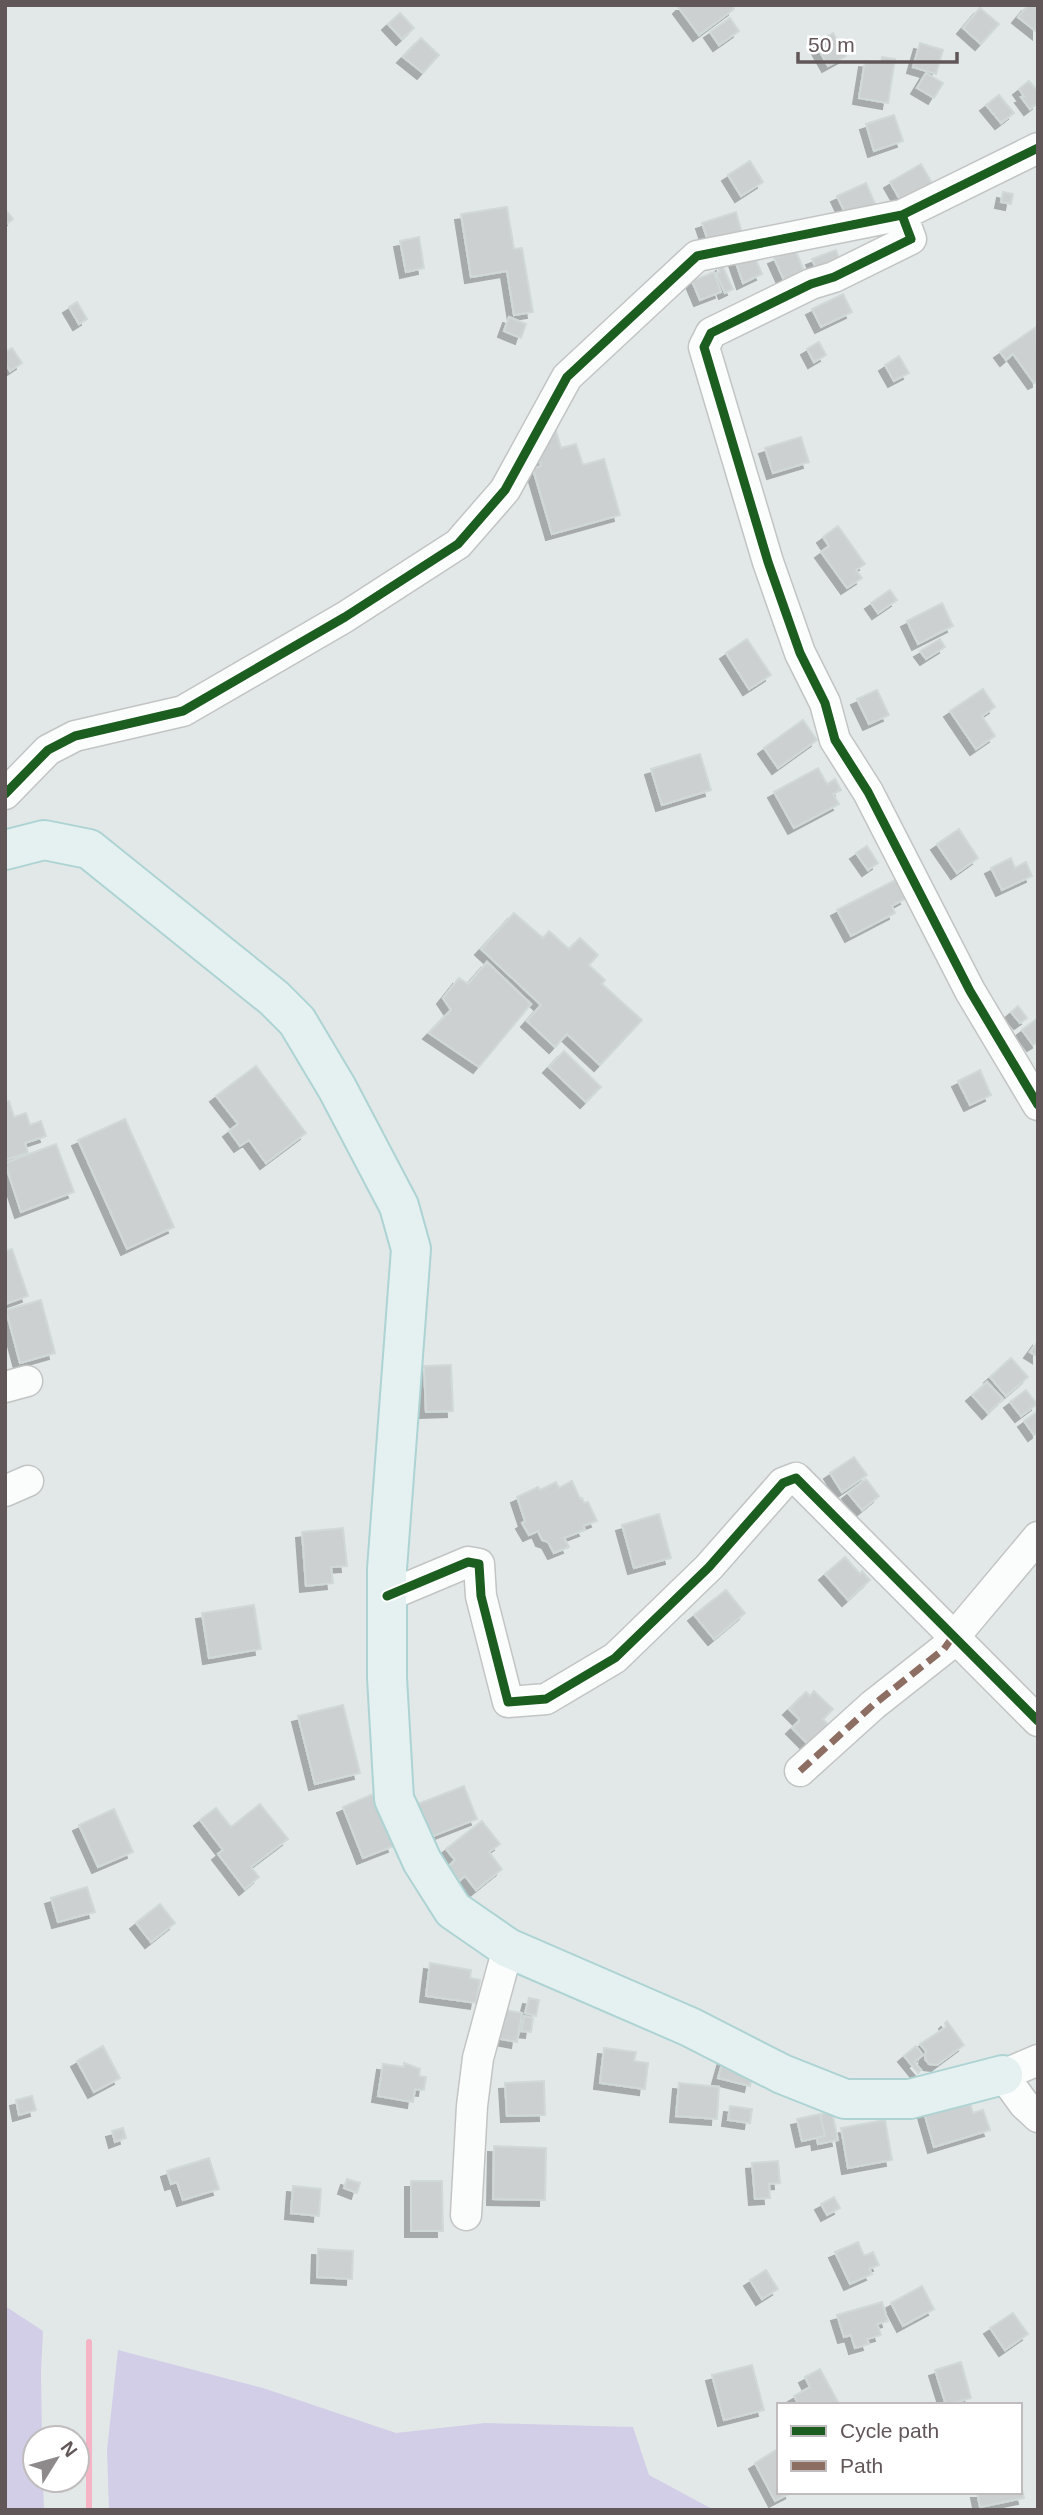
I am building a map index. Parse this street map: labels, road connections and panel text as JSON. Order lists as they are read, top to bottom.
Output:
{
  "legend": ["Cycle path", "Path"],
  "scale_bar": "50 m",
  "north": "top right"
}
